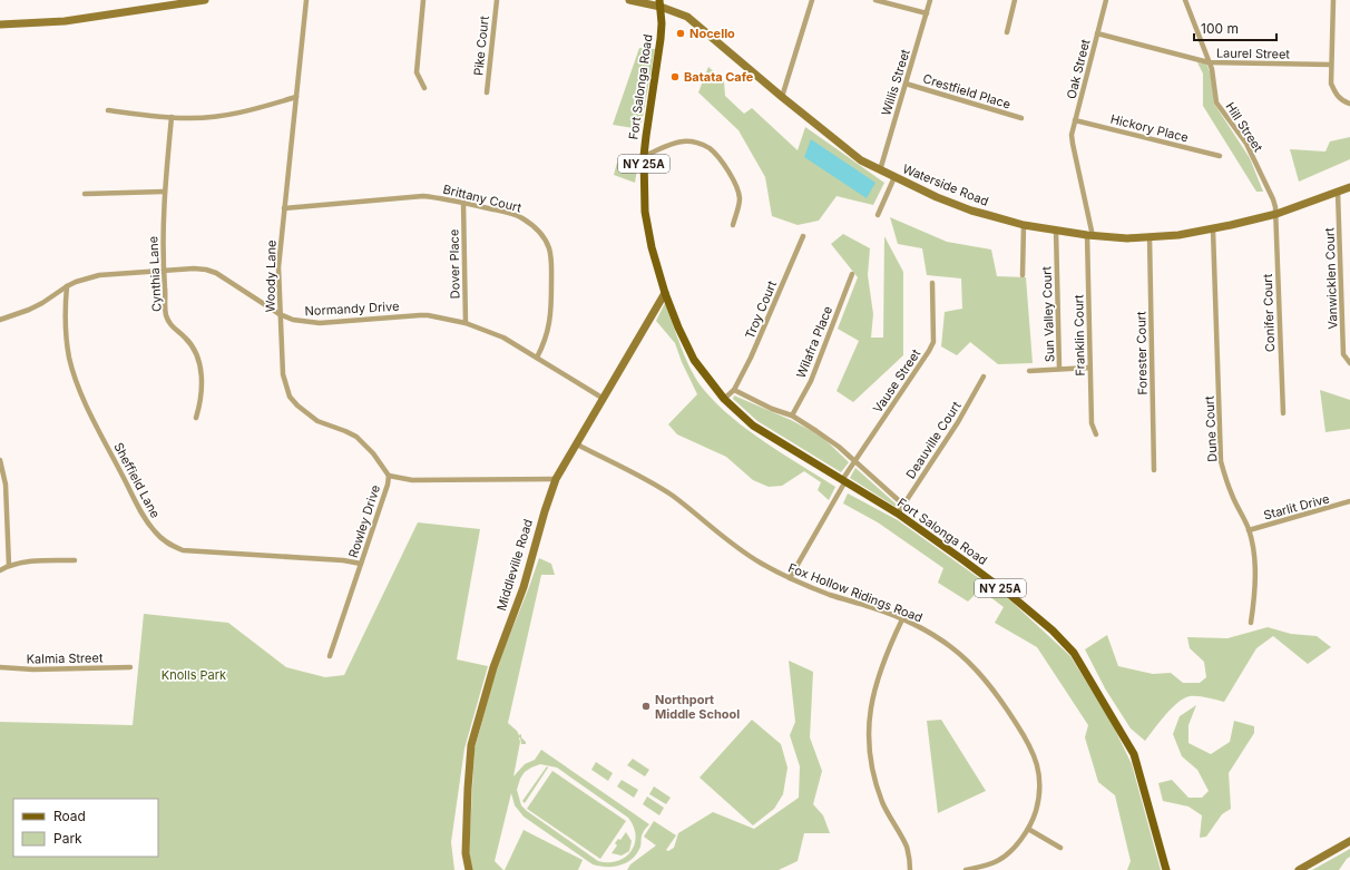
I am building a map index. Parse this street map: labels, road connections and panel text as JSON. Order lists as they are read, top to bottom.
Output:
{
  "streets": {
    "main road": [
      "Fort Salonga Road",
      "NY 25A",
      "Waterside Road",
      "Middleville Road"
    ],
    "street": [
      "Pike Court",
      "Laurel Street",
      "Oak Street",
      "Willis Street",
      "Crestfield Place",
      "Hill Street",
      "Hickory Place",
      "Brittany Court",
      "Dover Place",
      "Cynthia Lane",
      "Woody Lane",
      "Vanwicklen Court",
      "Normandy Drive",
      "Troy Court",
      "Conifer Court",
      "Sun Valley Court",
      "Franklin Court",
      "Wilafra Place",
      "Forester Court",
      "Vause Street",
      "Dune Court",
      "Deauville Court",
      "Sheffield Lane",
      "Starlit Drive",
      "Rowley Drive",
      "Fox Hollow Ridings Road",
      "Kalmia Street"
    ]
  },
  "crossings": [
    ["Laurel Street", "Oak Street"],
    ["Laurel Street", "Hill Street"],
    ["Oak Street", "Hickory Place"],
    ["Oak Street", "Franklin Court"],
    ["Willis Street", "Crestfield Place"],
    ["Willis Street", "Waterside Road"],
    ["Fort Salonga Road", "Waterside Road"],
    ["Fort Salonga Road", "Troy Court"],
    ["Fort Salonga Road", "Wilafra Place"],
    ["Fort Salonga Road", "Vause Street"],
    ["Fort Salonga Road", "Deauville Court"],
    ["Fort Salonga Road", "Middleville Road"],
    ["Hill Street", "Waterside Road"],
    ["Hill Street", "Conifer Court"],
    ["Waterside Road", "Vanwicklen Court"],
    ["Waterside Road", "Conifer Court"],
    ["Waterside Road", "Sun Valley Court"],
    ["Waterside Road", "Franklin Court"],
    ["Waterside Road", "Forester Court"],
    ["Waterside Road", "Dune Court"],
    ["Brittany Court", "Dover Place"],
    ["Brittany Court", "Woody Lane"],
    ["Brittany Court", "Normandy Drive"],
    ["Dover Place", "Normandy Drive"],
    ["Cynthia Lane", "Normandy Drive"],
    ["Woody Lane", "Normandy Drive"],
    ["Woody Lane", "Rowley Drive"],
    ["Normandy Drive", "Sheffield Lane"],
    ["Normandy Drive", "Middleville Road"],
    ["Sun Valley Court", "Franklin Court"],
    ["Vause Street", "Fox Hollow Ridings Road"],
    ["Dune Court", "Starlit Drive"],
    ["Sheffield Lane", "Rowley Drive"],
    ["Rowley Drive", "Middleville Road"],
    ["Middleville Road", "Fox Hollow Ridings Road"]
  ],
  "parks": ["Knolls Park"],
  "places": ["Nocello", "Batata Cafe", "Northport Middle School"],
  "legend": ["Road", "Park"],
  "scale_bar": "100 m"
}
